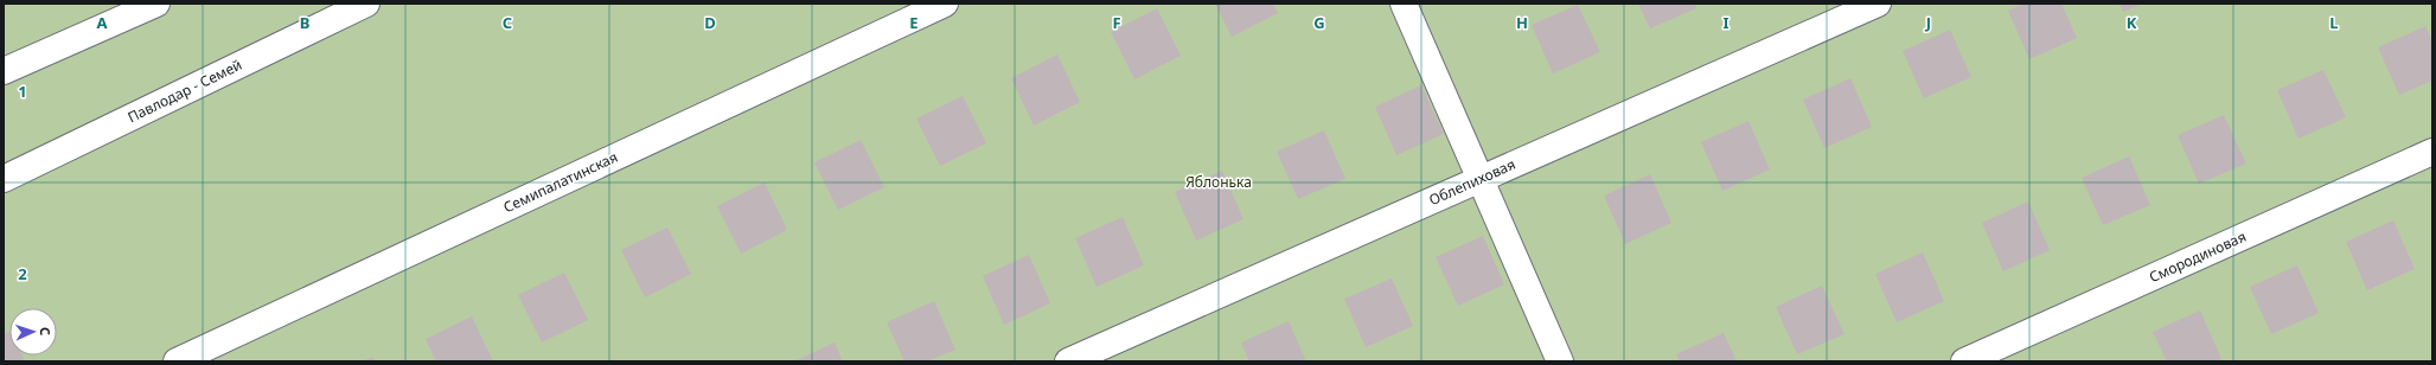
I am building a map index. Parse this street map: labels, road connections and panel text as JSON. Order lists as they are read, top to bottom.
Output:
{
  "streets": {
    "main road": [
      "Павлодар - Семей",
      "Семипалатинская",
      "Облепиховая",
      "Смородиновая"
    ]
  },
  "parks": ["Яблонька"],
  "north": "right",
  "grid": {
    "columns": [
      "A",
      "B",
      "C",
      "D",
      "E",
      "F",
      "G",
      "H",
      "I",
      "J",
      "K",
      "L"
    ],
    "rows": ["1", "2"]
  }
}
